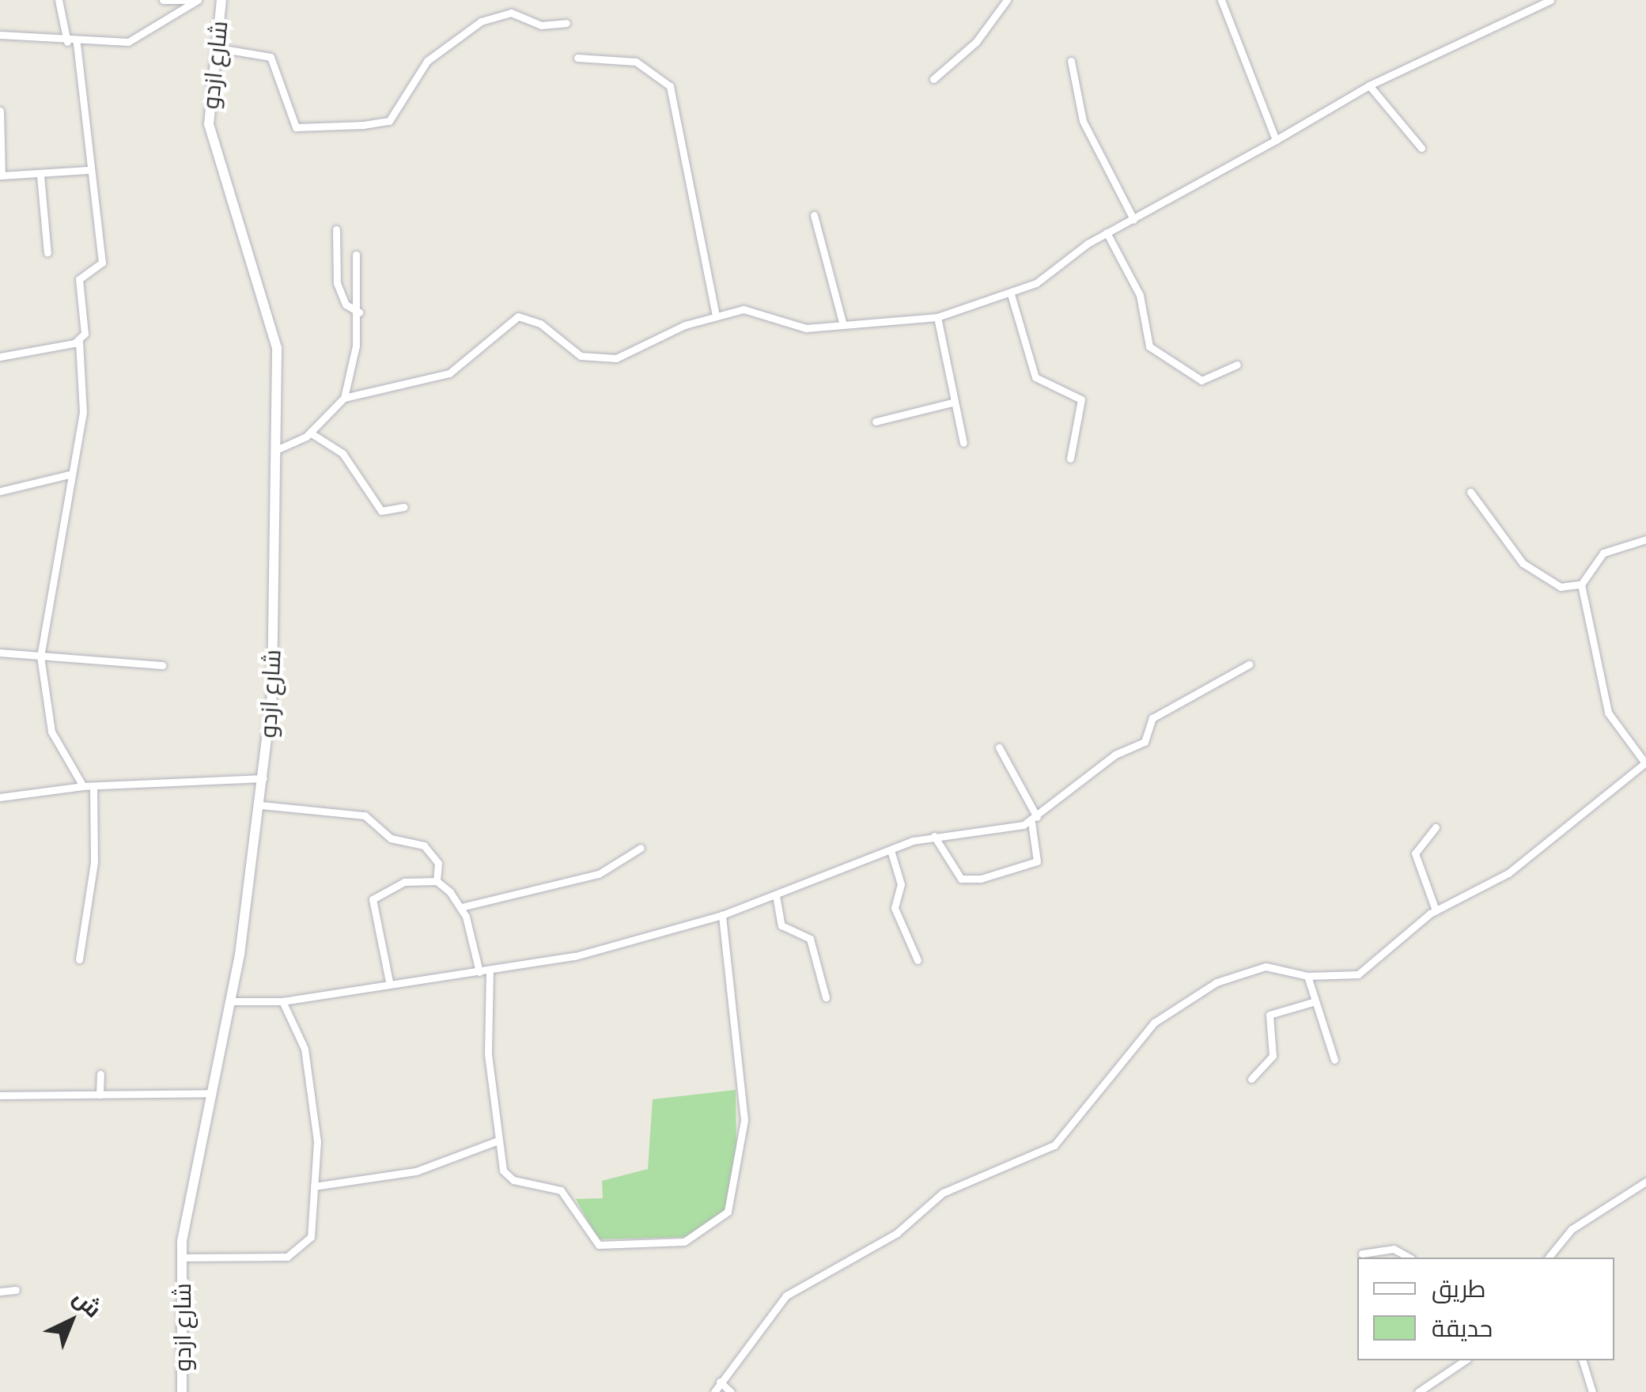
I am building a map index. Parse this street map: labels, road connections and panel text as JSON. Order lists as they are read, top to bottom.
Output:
{
  "streets": {
    "street": ["شارع ازدو"]
  },
  "legend": ["طريق", "حديقة"],
  "north": "top right"
}
